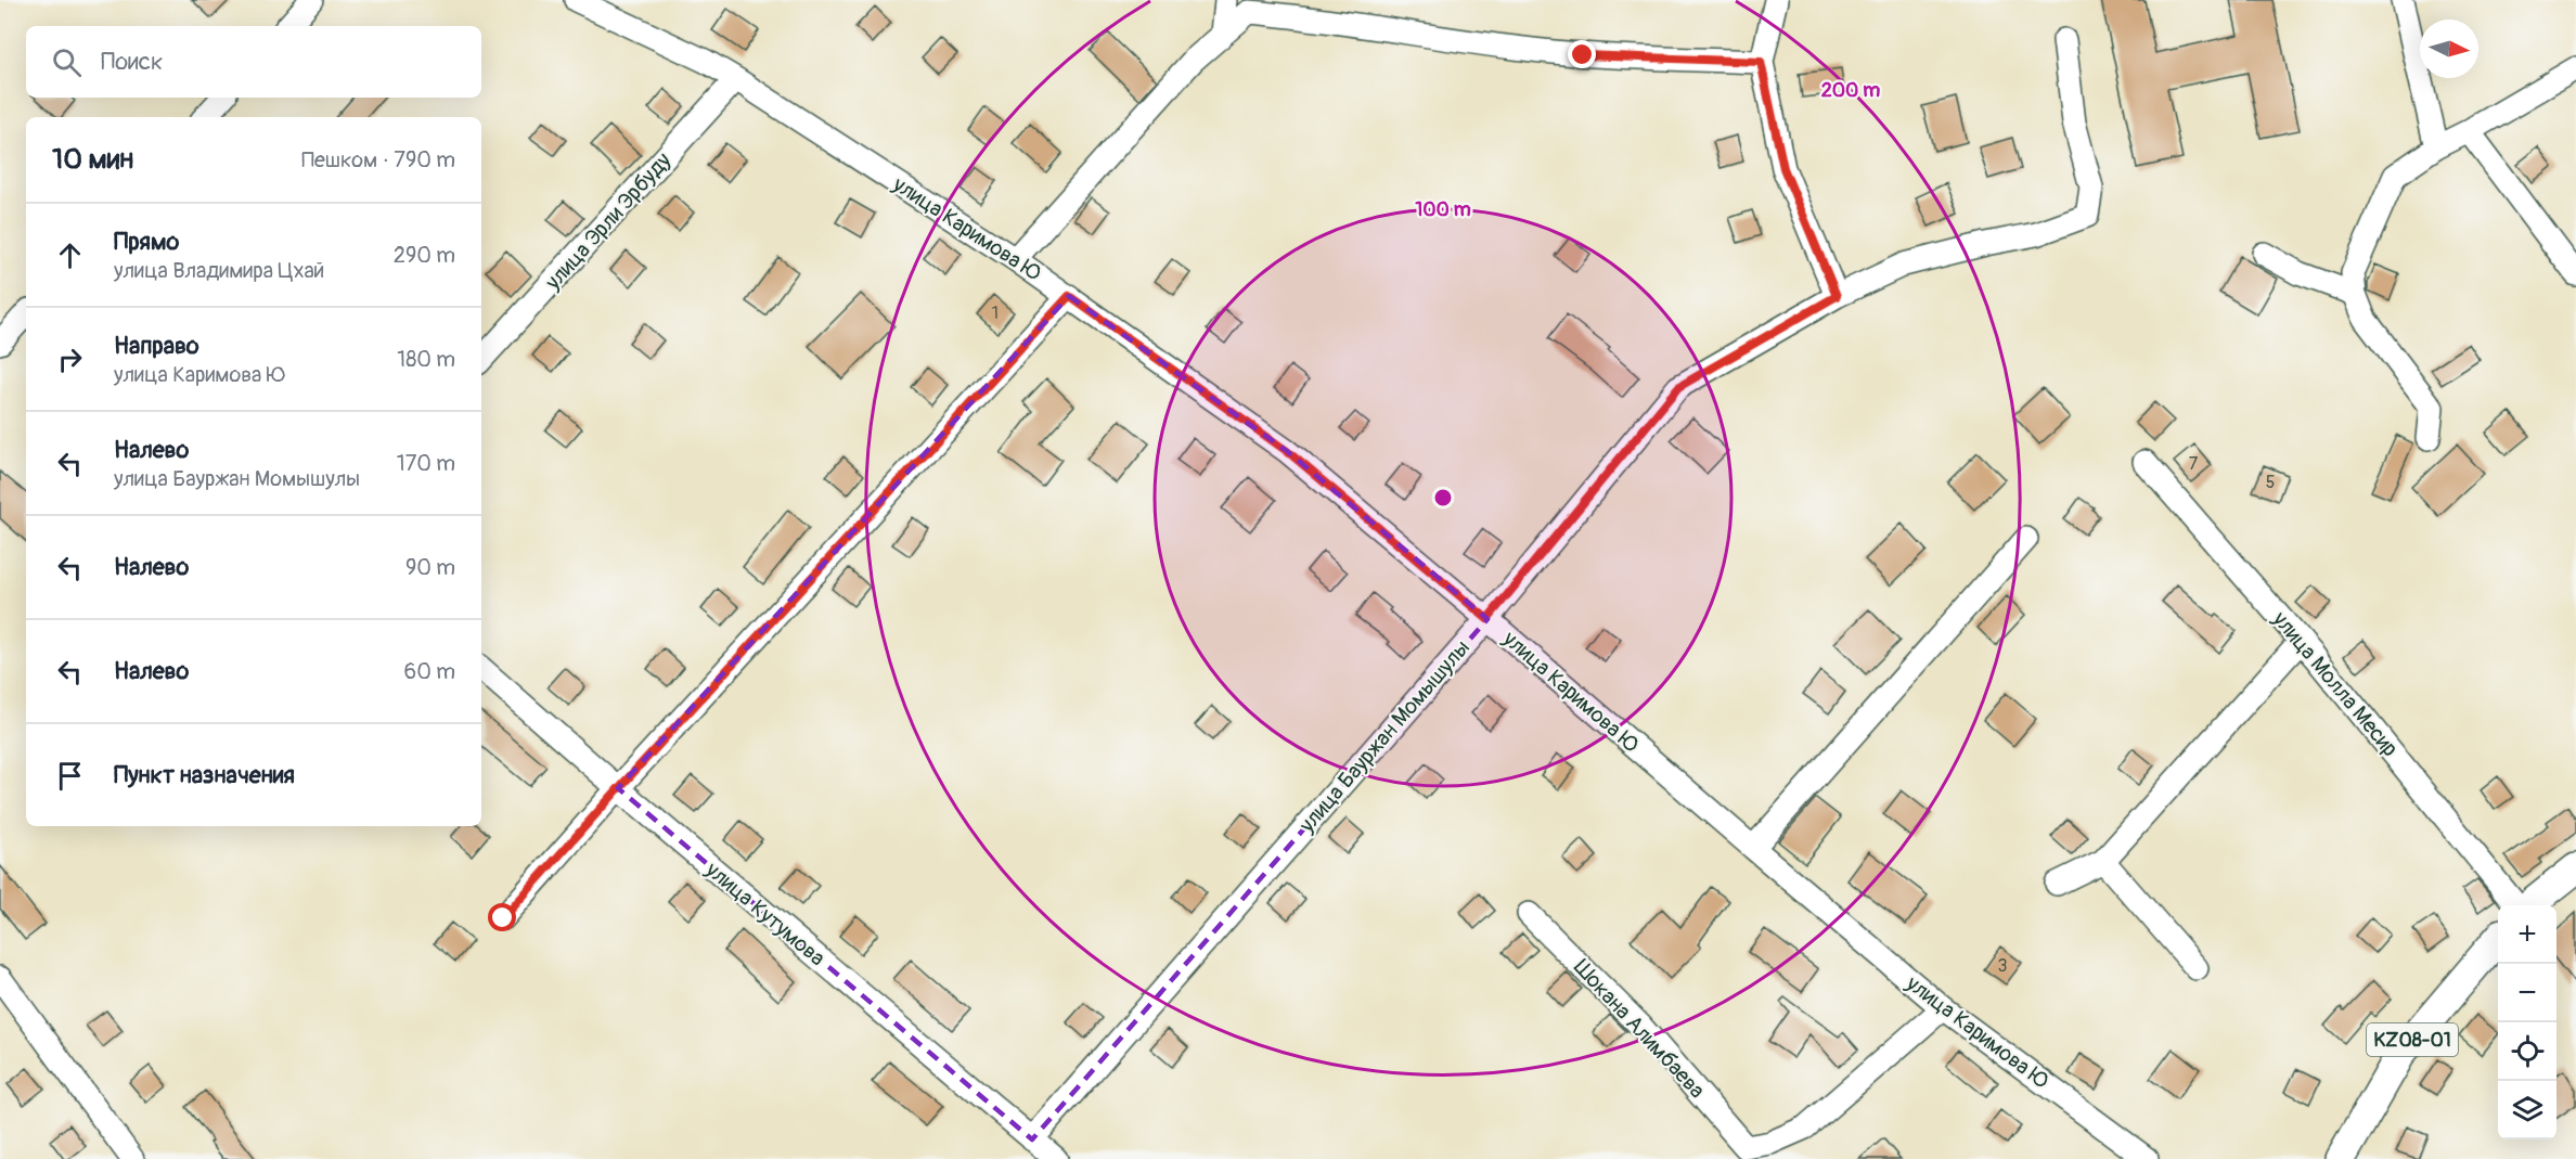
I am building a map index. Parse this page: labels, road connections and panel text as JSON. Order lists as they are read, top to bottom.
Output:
{
  "streets": {
    "main road": ["KZ08-01"],
    "street": [
      "улица Эрли Эрбуду",
      "улица Каримова Ю",
      "улица Молла Месир",
      "улица Бауржан Момышулы",
      "улица Кутумова",
      "Шокана Алимбаева"
    ]
  },
  "crossings": [
    ["улица Эрли Эрбуду", "улица Каримова Ю"],
    ["улица Каримова Ю", "улица Бауржан Момышулы"],
    ["улица Каримова Ю", "Шокана Алимбаева"],
    ["улица Бауржан Момышулы", "улица Кутумова"]
  ],
  "house_numbers": [
    "1",
    "7",
    "5",
    "3"
  ],
  "north": "right",
  "page": {
    "search": "Поиск",
    "heading": ["10 мин", "Пешком · 790 m"],
    "list": [
      ["Прямо", "улица Владимира Цхай", "290 m"],
      ["Направо", "улица Каримова Ю", "180 m"],
      ["Налево", "улица Бауржан Момышулы", "170 m"],
      ["Налево", "90 m"],
      ["Налево", "60 m"],
      "Пункт назначения"
    ],
    "map_buttons": ["+", "−"]
  },
  "rings": ["200 m", "100 m"]
}
